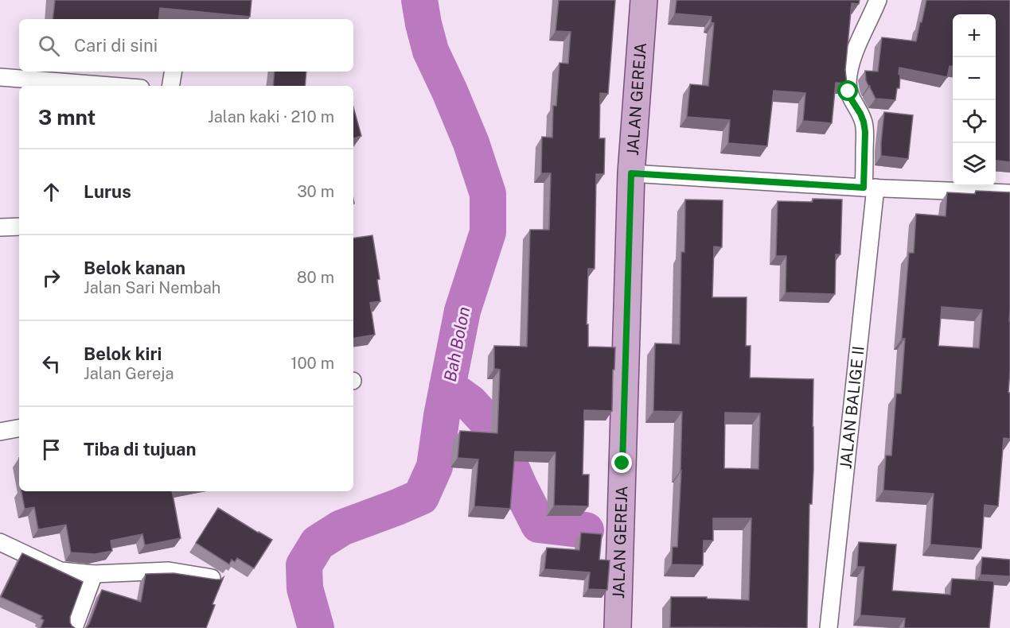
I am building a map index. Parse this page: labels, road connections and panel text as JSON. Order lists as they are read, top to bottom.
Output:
{
  "streets": {
    "main road": ["JALAN GEREJA"],
    "street": ["JALAN BALIGE II"]
  },
  "water": ["Bah Bolon"],
  "page": {
    "map_buttons": ["+", "−"],
    "search": "Cari di sini",
    "heading": ["3 mnt", "Jalan kaki · 210 m"],
    "list": [
      ["Lurus", "30 m"],
      ["Belok kanan", "Jalan Sari Nembah", "80 m"],
      ["Belok kiri", "Jalan Gereja", "100 m"],
      "Tiba di tujuan"
    ]
  }
}
